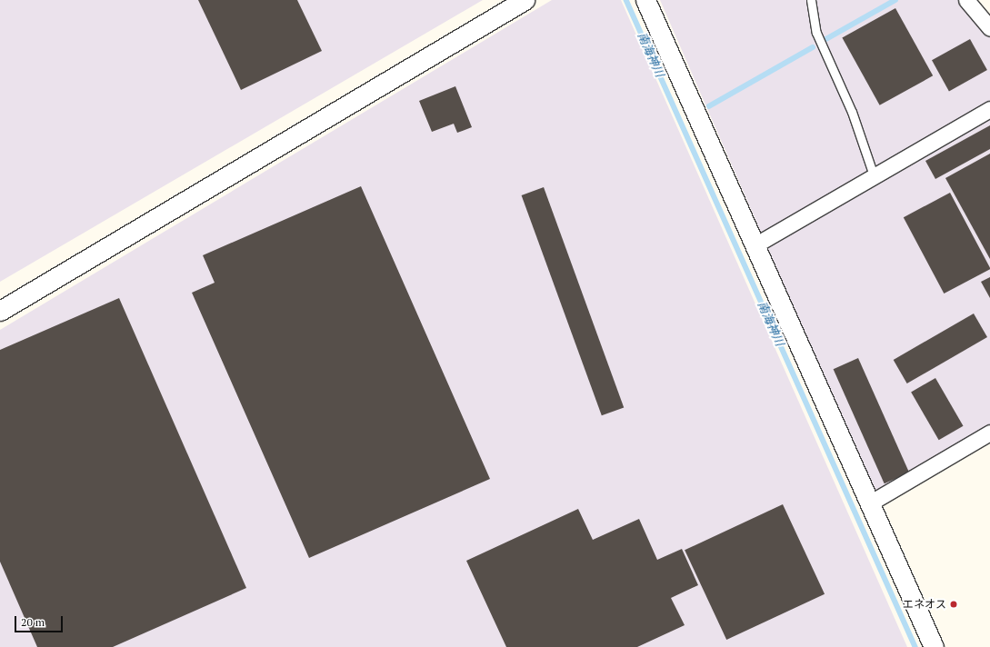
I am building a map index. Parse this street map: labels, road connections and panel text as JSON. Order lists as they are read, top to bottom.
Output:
{
  "water": ["南海神川"],
  "places": ["エネオス"],
  "scale_bar": "20 m"
}
